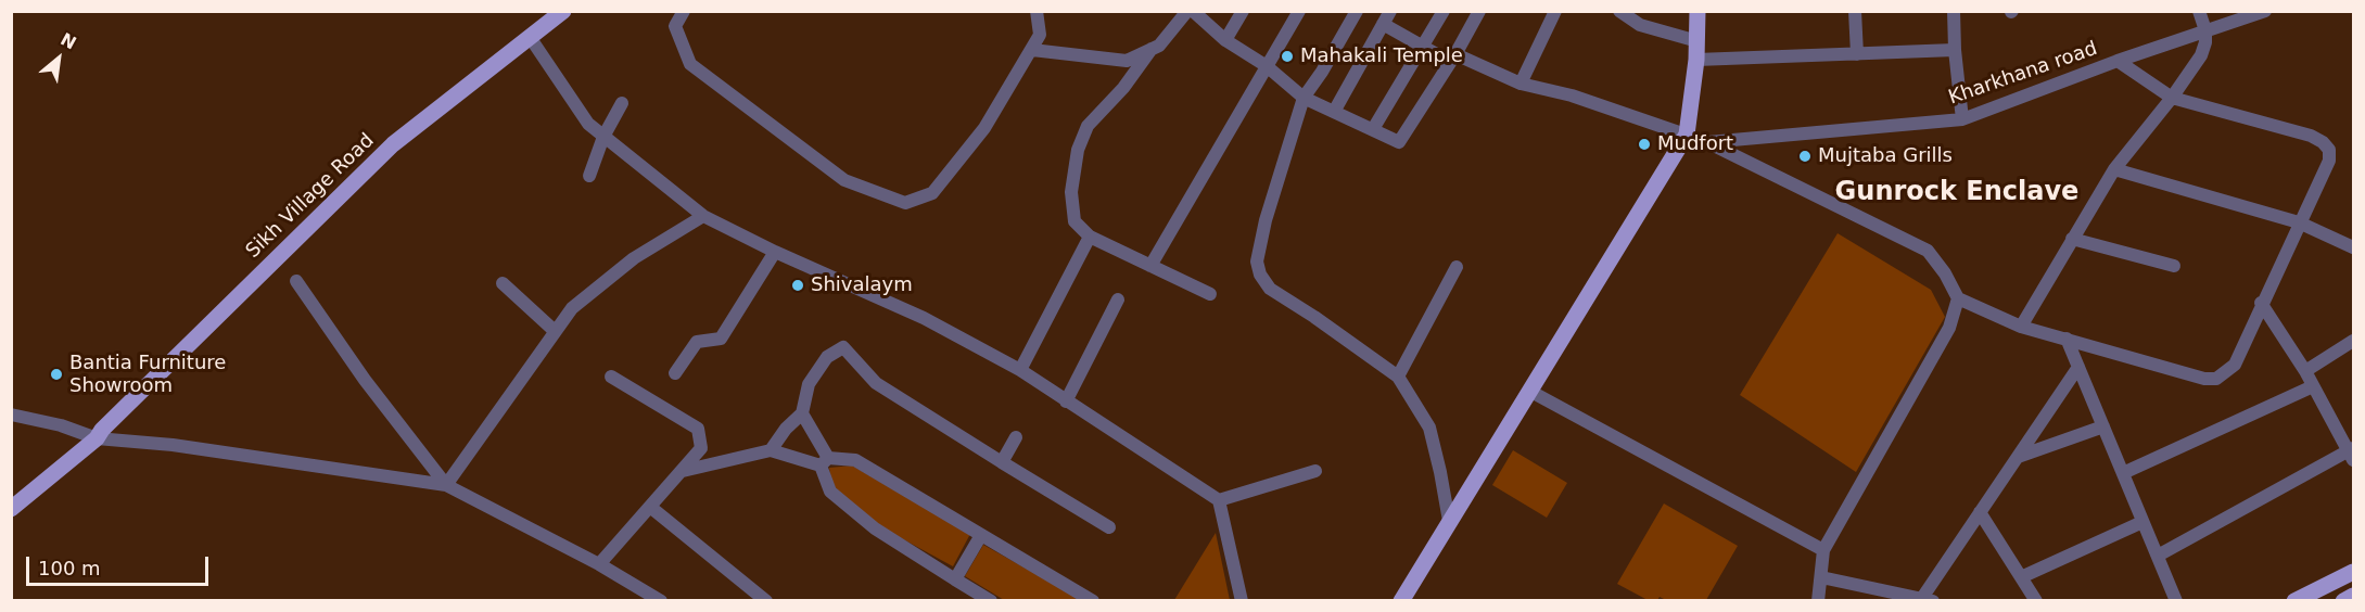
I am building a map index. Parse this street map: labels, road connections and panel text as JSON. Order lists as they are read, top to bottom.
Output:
{
  "streets": {
    "main road": ["Sikh Village Road"],
    "street": ["Kharkhana road"]
  },
  "districts": ["Gunrock Enclave"],
  "places": [
    "Mahakali Temple",
    "Mudfort",
    "Mujtaba Grills",
    "Shivalaym",
    "Bantia Furniture Showroom"
  ],
  "scale_bar": "100 m",
  "north": "top right"
}
